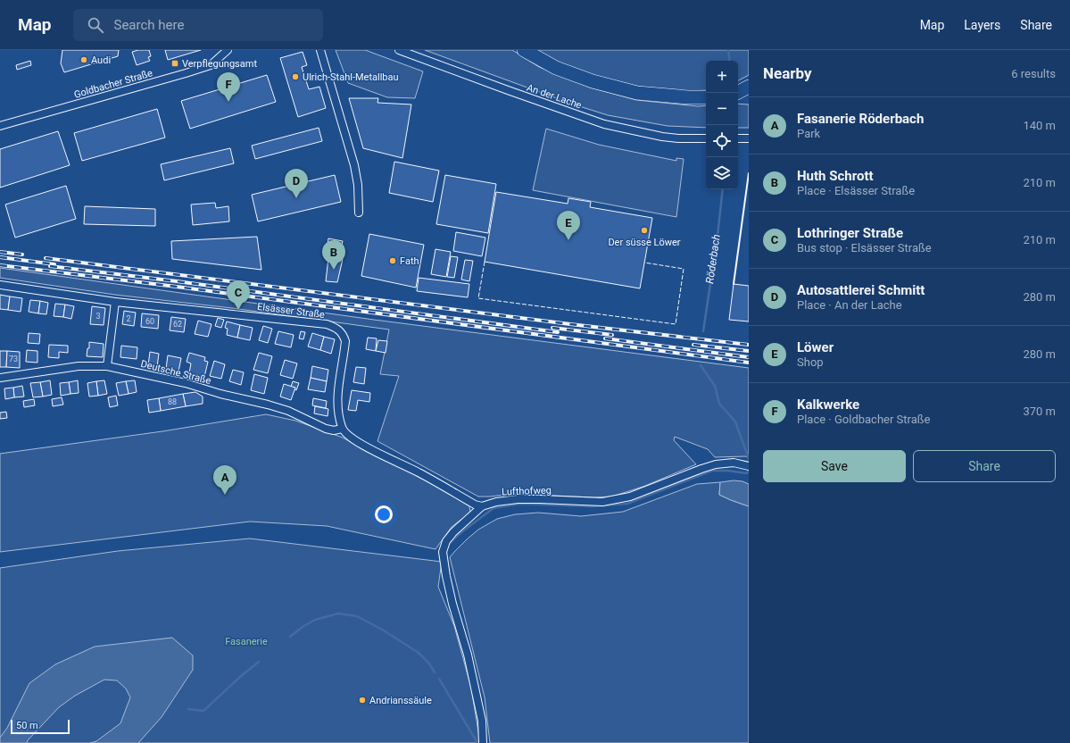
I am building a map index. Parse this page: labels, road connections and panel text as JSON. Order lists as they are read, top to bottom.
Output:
{
  "streets": {
    "street": [
      "Goldbacher Straße",
      "An der Lache",
      "Elsässer Straße",
      "Deutsche Straße",
      "Lufthofweg"
    ]
  },
  "crossings": [
    ["Elsässer Straße", "Deutsche Straße"]
  ],
  "water": ["Röderbach"],
  "parks": ["Fasanerie"],
  "places": {
    "other": [
      "Audi",
      "Ulrich-Stahl-Metallbau",
      "Der süsse Löwer",
      "Fath",
      "Andrianssäule"
    ],
    "transit": ["Verpflegungsamt"]
  },
  "house_numbers": [
    "3",
    "2",
    "60",
    "62",
    "73",
    "88"
  ],
  "scale_bar": "50 m",
  "page": {
    "header": "Map",
    "search": "Search here",
    "nav": ["Map", "Layers", "Share"],
    "heading": ["Nearby", "6 results"],
    "map_buttons": ["+", "−"],
    "pins": [
      "F",
      "D",
      "E",
      "B",
      "C",
      "A"
    ],
    "list": [
      {
        "mark": "A",
        "name": "Fasanerie Röderbach",
        "note": "Park",
        "value": "140 m"
      },
      {
        "mark": "B",
        "name": "Huth Schrott",
        "note": "Place · Elsässer Straße",
        "value": "210 m"
      },
      {
        "mark": "C",
        "name": "Lothringer Straße",
        "note": "Bus stop · Elsässer Straße",
        "value": "210 m"
      },
      {
        "mark": "D",
        "name": "Autosattlerei Schmitt",
        "note": "Place · An der Lache",
        "value": "280 m"
      },
      {
        "mark": "E",
        "name": "Löwer",
        "note": "Shop",
        "value": "280 m"
      },
      {
        "mark": "F",
        "name": "Kalkwerke",
        "note": "Place · Goldbacher Straße",
        "value": "370 m"
      }
    ],
    "buttons": ["Save", "Share"],
    "scale": "50 m"
  }
}
